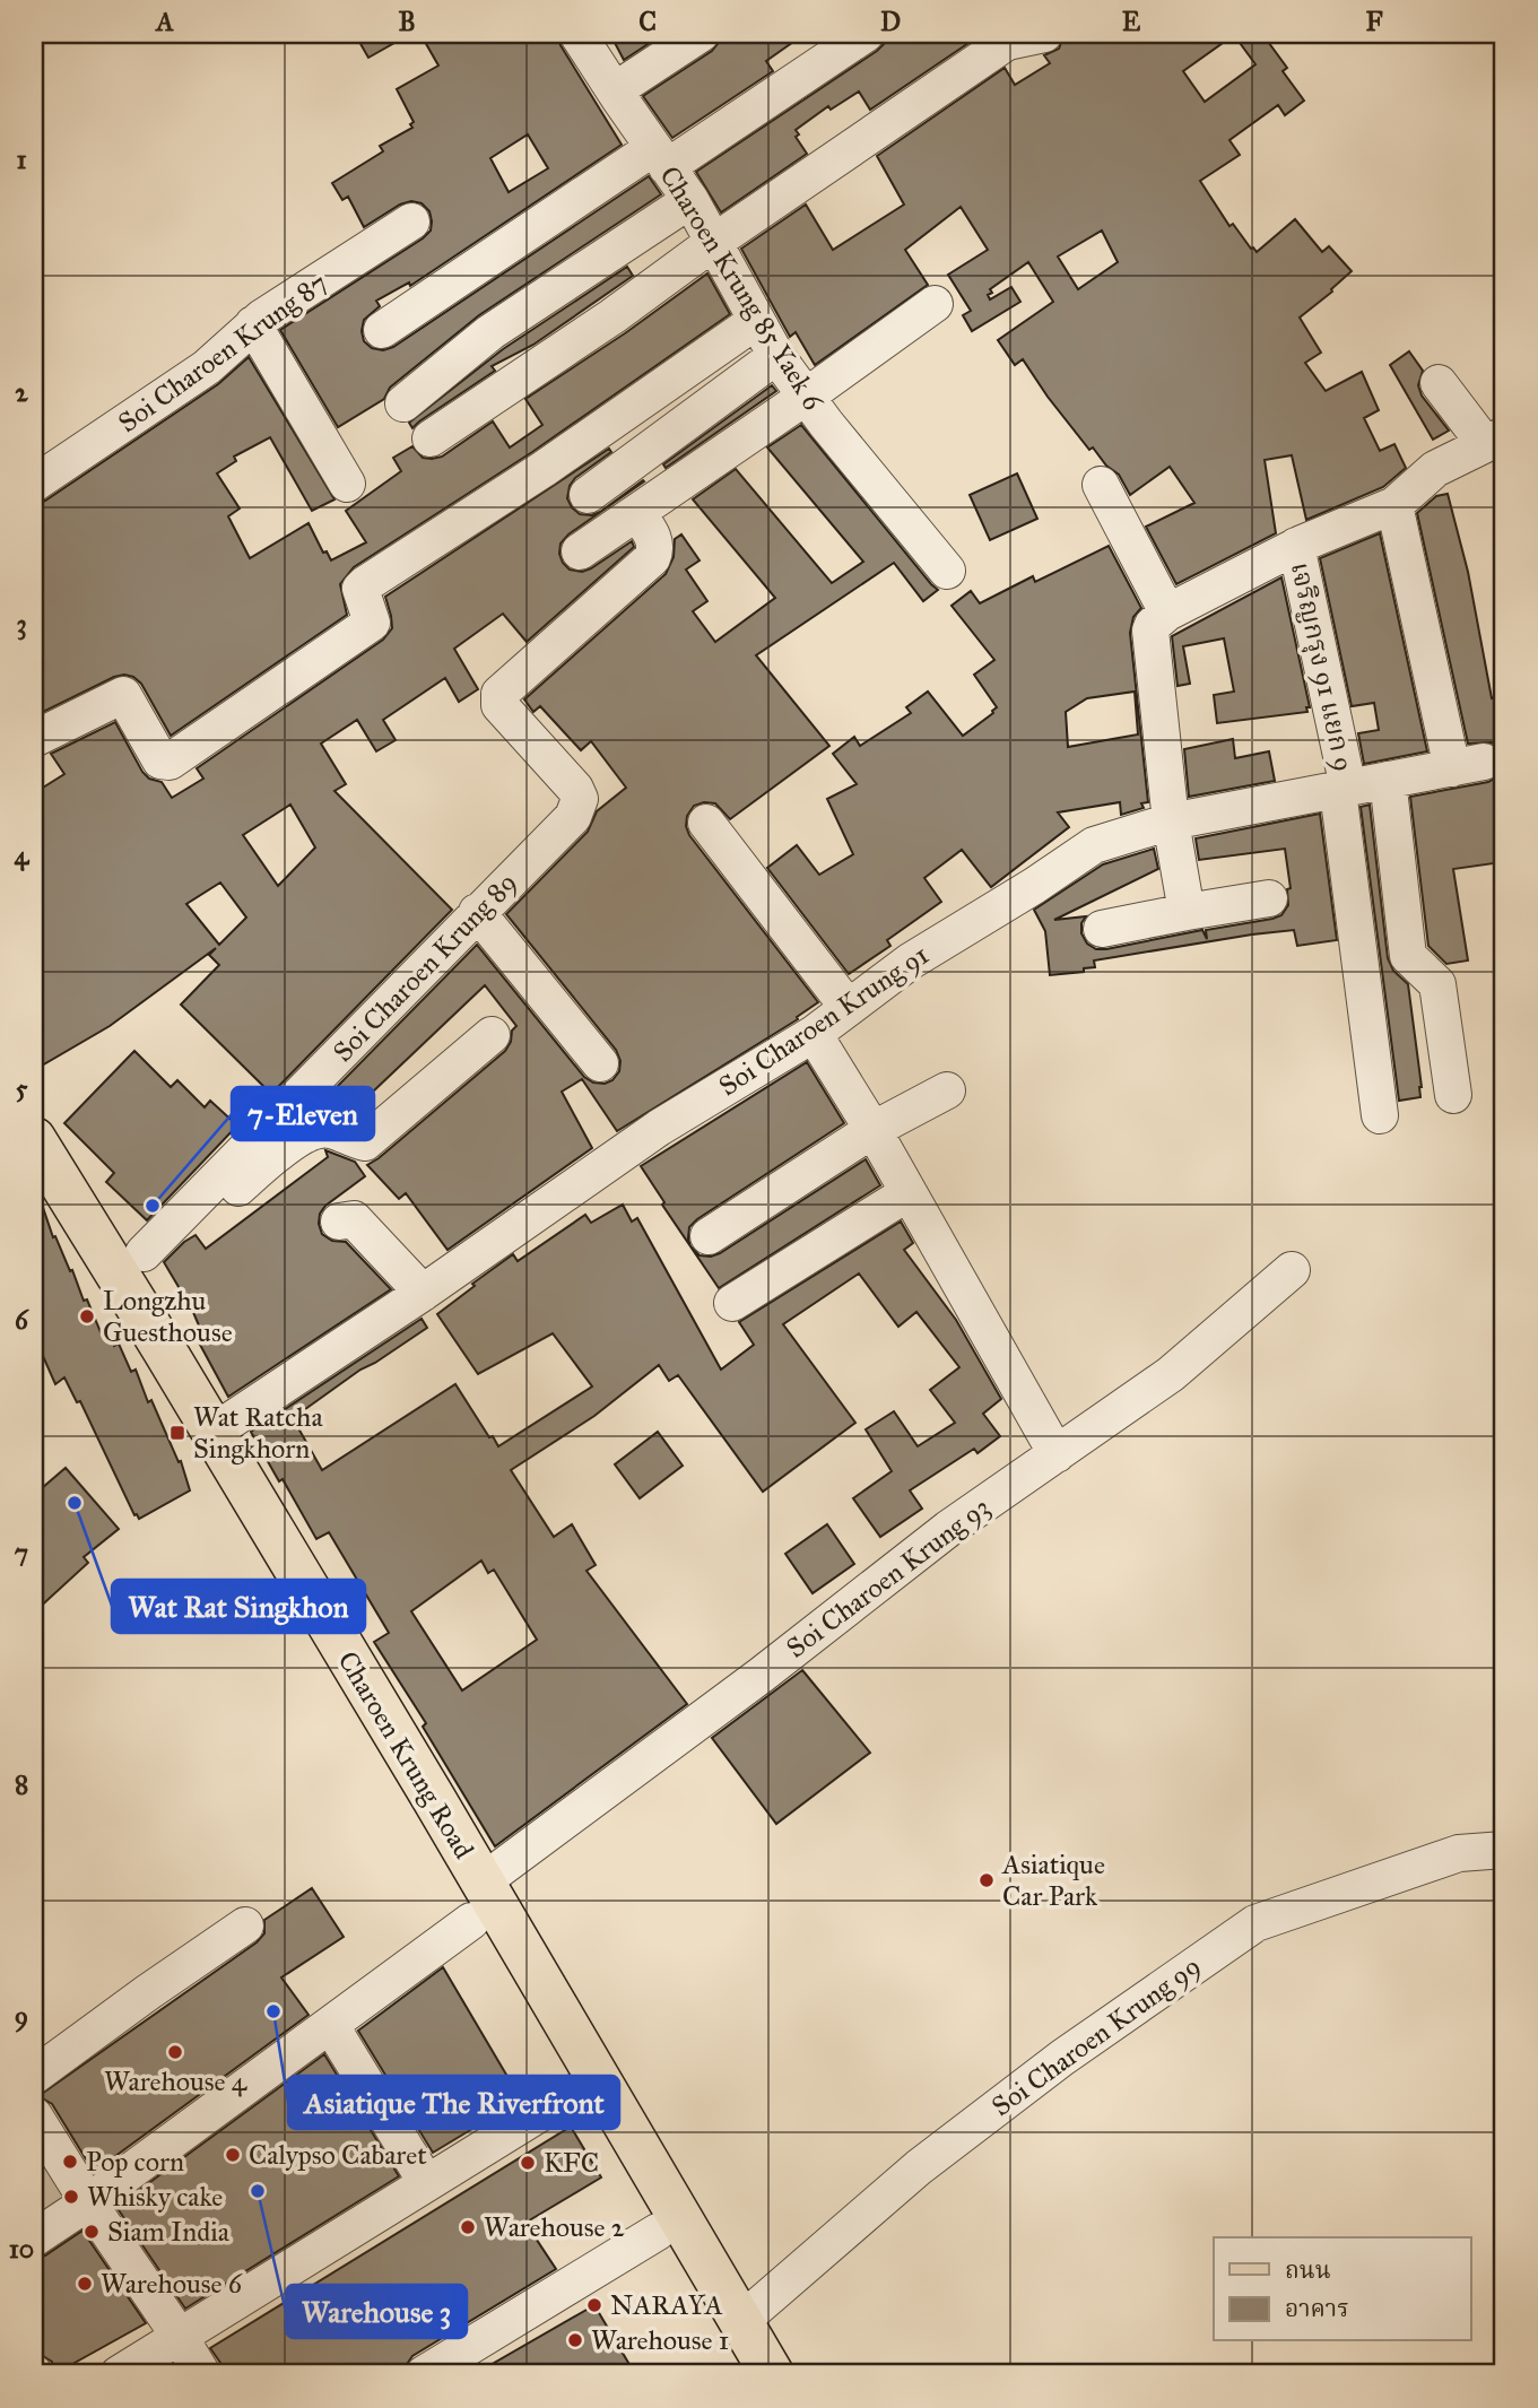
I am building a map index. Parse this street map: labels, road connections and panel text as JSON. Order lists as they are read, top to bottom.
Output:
{
  "streets": {
    "main road": ["Charoen Krung Road"],
    "street": [
      "Charoen Krung 85 Yaek 6",
      "Soi Charoen Krung 87",
      "เจริญกรุง 91 แยก 9",
      "Soi Charoen Krung 89",
      "Soi Charoen Krung 91",
      "Soi Charoen Krung 93",
      "Soi Charoen Krung 99"
    ]
  },
  "crossings": [
    ["เจริญกรุง 91 แยก 9", "Soi Charoen Krung 91"],
    ["Soi Charoen Krung 89", "Charoen Krung Road"],
    ["Soi Charoen Krung 91", "Charoen Krung Road"],
    ["Soi Charoen Krung 93", "Charoen Krung Road"],
    ["Charoen Krung Road", "Soi Charoen Krung 99"]
  ],
  "places": {
    "other": [
      "7-Eleven",
      "Longzhu Guesthouse",
      "Wat Rat Singkhon",
      "Asiatique Car Park",
      "Asiatique The Riverfront",
      "Warehouse 4",
      "Calypso Cabaret",
      "Pop corn",
      "KFC",
      "Warehouse 3",
      "Whisky cake",
      "Warehouse 2",
      "Siam India",
      "Warehouse 6",
      "NARAYA",
      "Warehouse 1"
    ],
    "transit": ["Wat Ratcha Singkhorn"]
  },
  "legend": ["ถนน", "อาคาร"],
  "grid": {
    "columns": [
      "A",
      "B",
      "C",
      "D",
      "E",
      "F"
    ],
    "rows": [
      "1",
      "2",
      "3",
      "4",
      "5",
      "6",
      "7",
      "8",
      "9",
      "10"
    ]
  }
}
